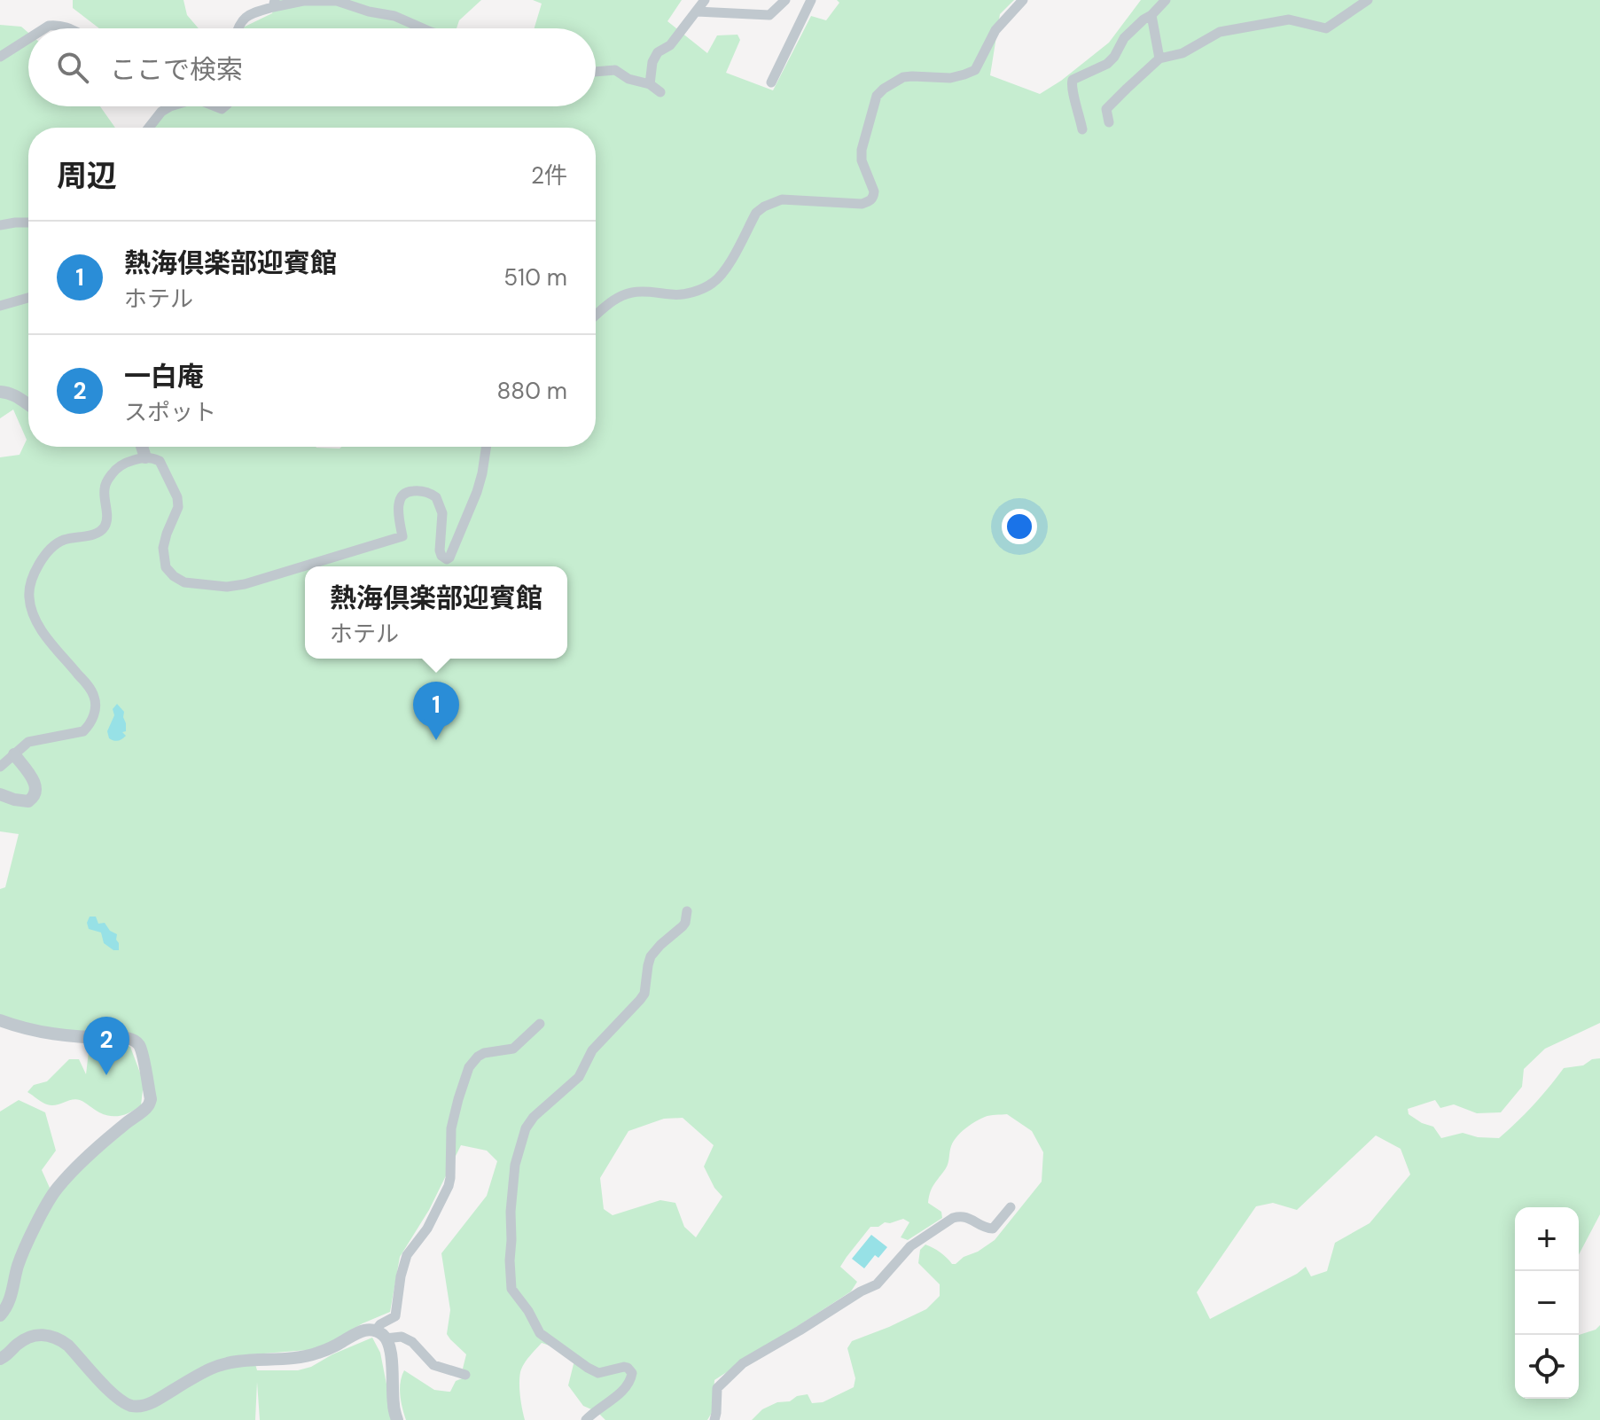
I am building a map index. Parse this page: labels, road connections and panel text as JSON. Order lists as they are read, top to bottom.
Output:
{
  "page": {
    "search": "ここで検索",
    "heading": ["周辺", "2件"],
    "list": [
      {
        "mark": "1",
        "name": "熱海倶楽部迎賓館",
        "note": "ホテル",
        "value": "510 m"
      },
      {
        "mark": "2",
        "name": "一白庵",
        "note": "スポット",
        "value": "880 m"
      }
    ],
    "popup": ["熱海倶楽部迎賓館", "ホテル"],
    "pins": ["1", "2"],
    "map_buttons": ["+", "−"]
  }
}
